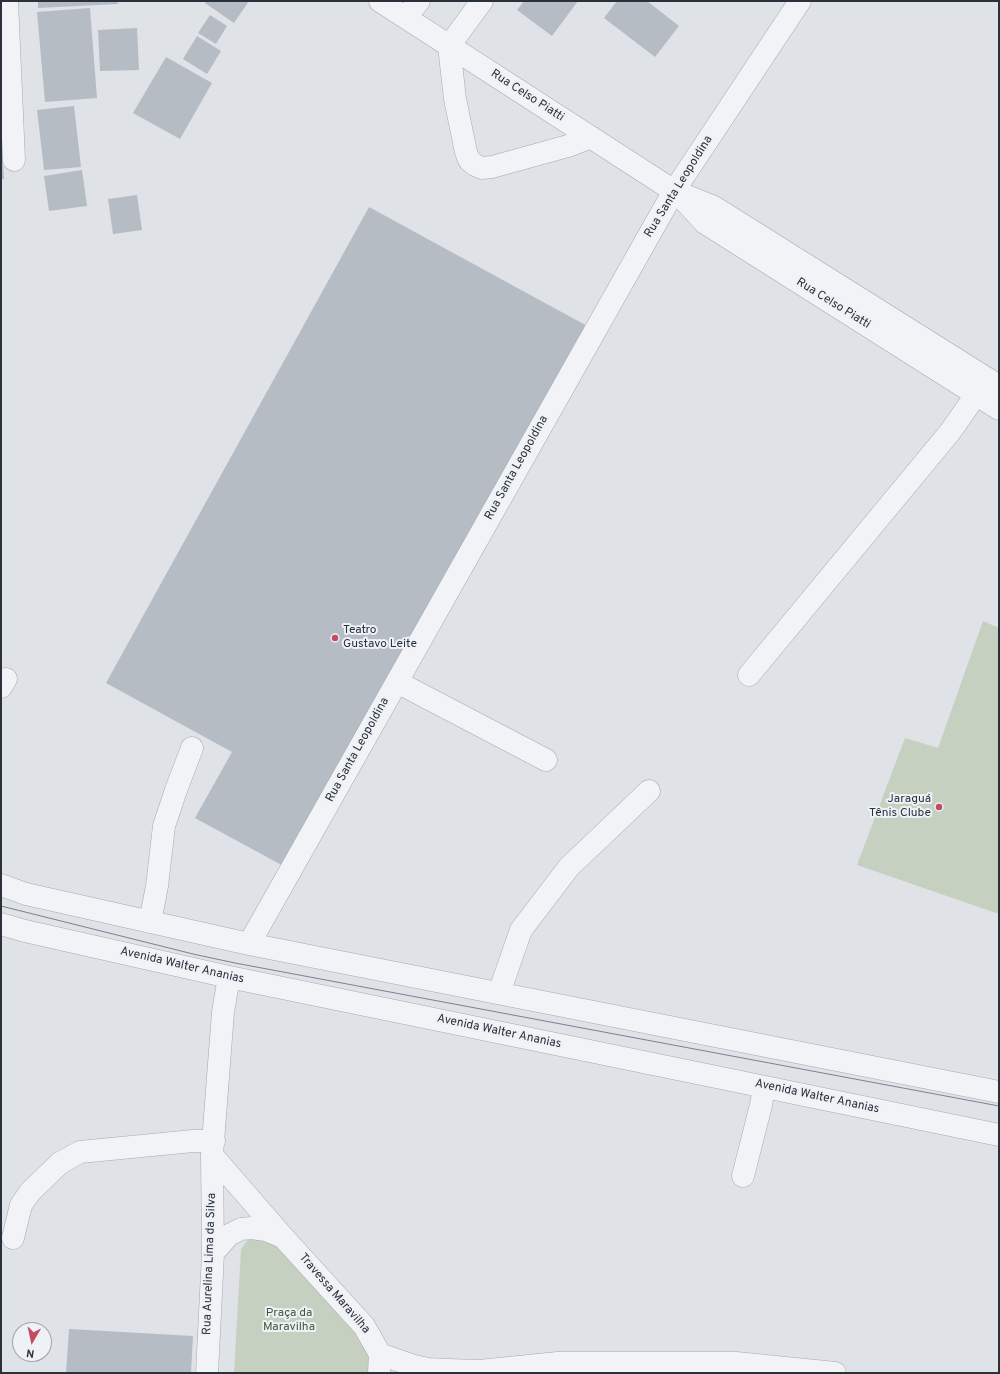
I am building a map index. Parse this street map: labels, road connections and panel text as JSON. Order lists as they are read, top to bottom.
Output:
{
  "streets": {
    "street": [
      "Rua Celso Piatti",
      "Rua Santa Leopoldina",
      "Avenida Walter Ananias",
      "Rua Aurelina Lima da Silva",
      "Travessa Maravilha"
    ]
  },
  "crossings": [
    ["Rua Celso Piatti", "Rua Santa Leopoldina"],
    ["Avenida Walter Ananias", "Rua Aurelina Lima da Silva"]
  ],
  "parks": ["Praça da Maravilha"],
  "places": ["Teatro Gustavo Leite", "Jaraguá Tênis Clube"],
  "north": "bottom"
}
